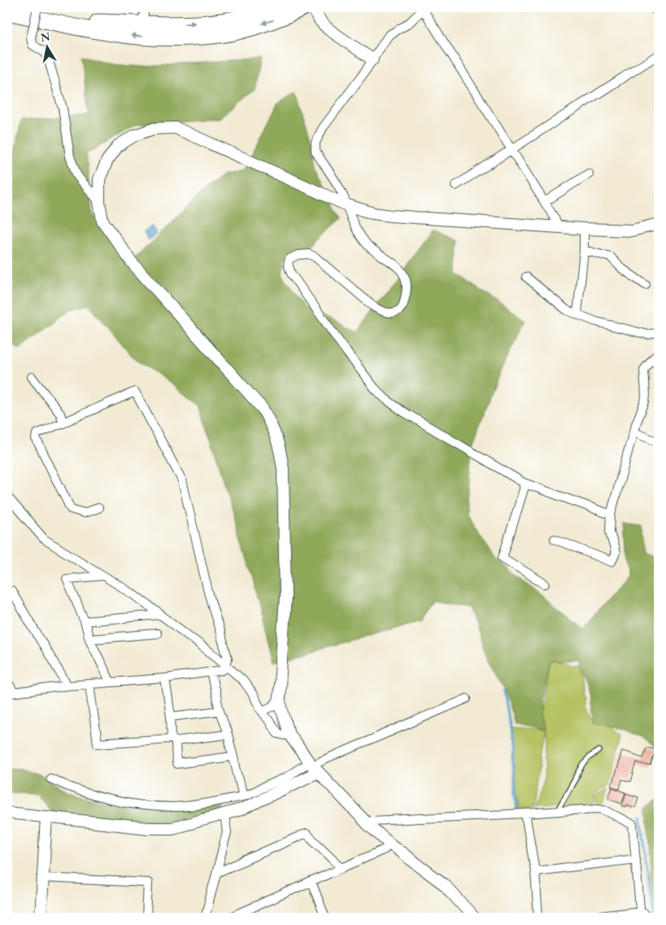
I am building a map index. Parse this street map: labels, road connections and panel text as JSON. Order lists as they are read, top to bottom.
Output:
{
  "north": "top"
}
